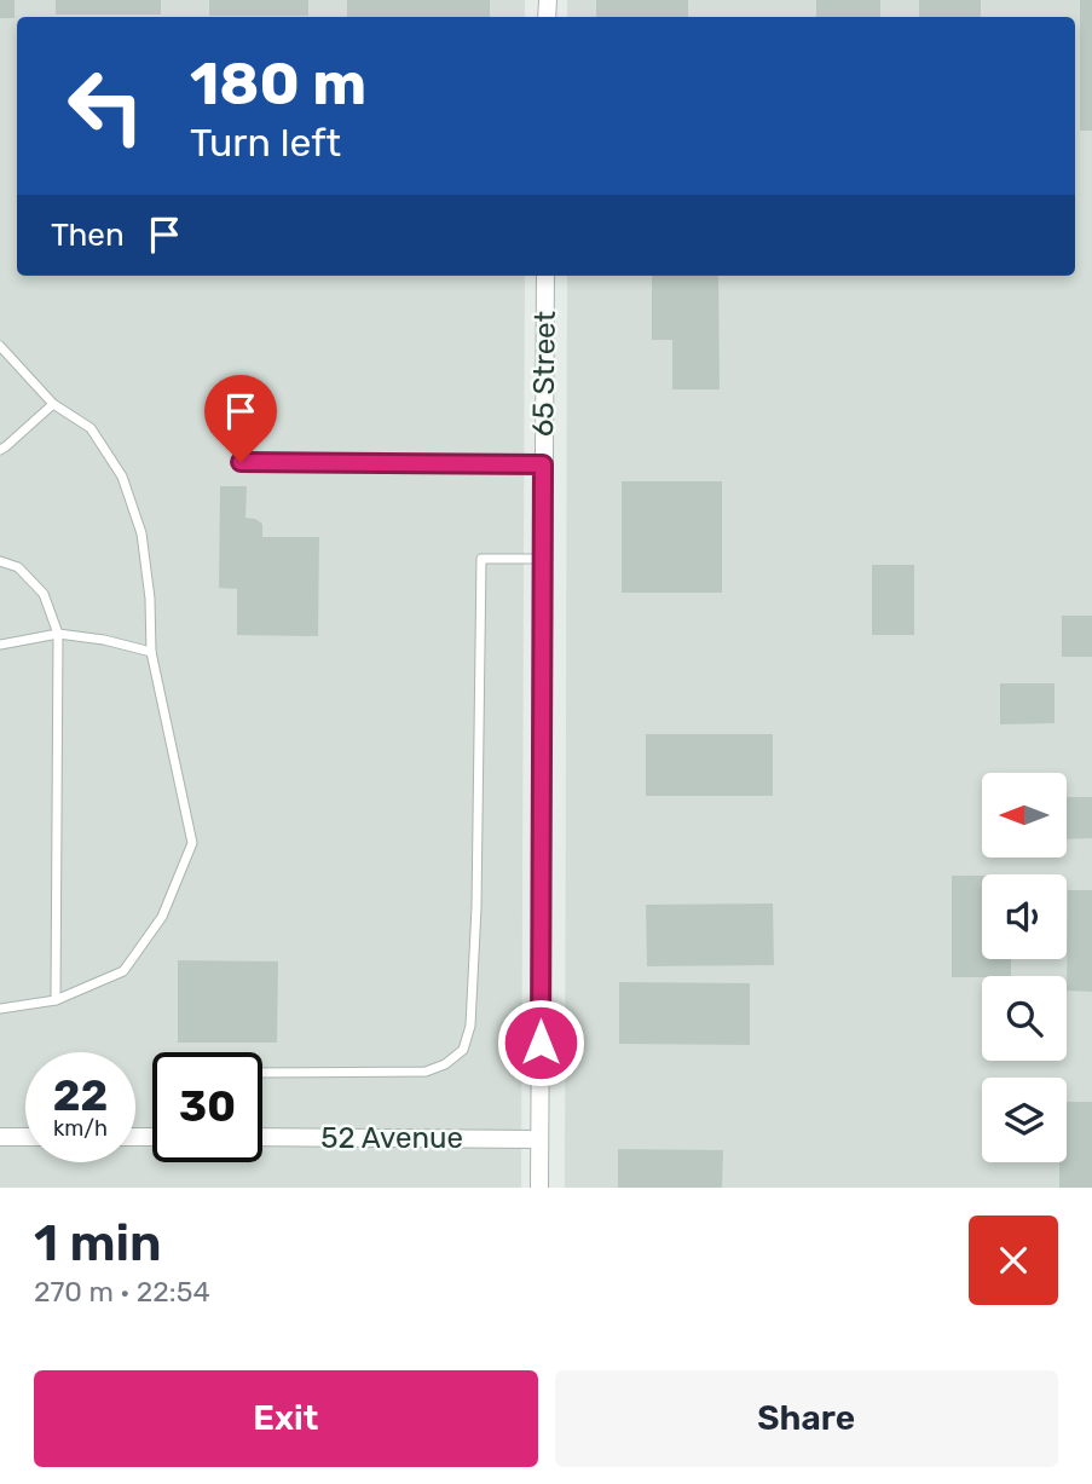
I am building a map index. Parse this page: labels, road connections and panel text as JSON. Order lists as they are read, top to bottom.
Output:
{
  "streets": {
    "street": ["65 Street", "52 Avenue"]
  },
  "crossings": [
    ["65 Street", "52 Avenue"]
  ],
  "north": "left",
  "page": {
    "turn": ["180 m", "Turn left"],
    "then": "Then",
    "speed": "22 km/h",
    "limit": "30",
    "heading": ["1 min", "270 m · 22:54"],
    "buttons": ["Exit", "Share"]
  }
}
